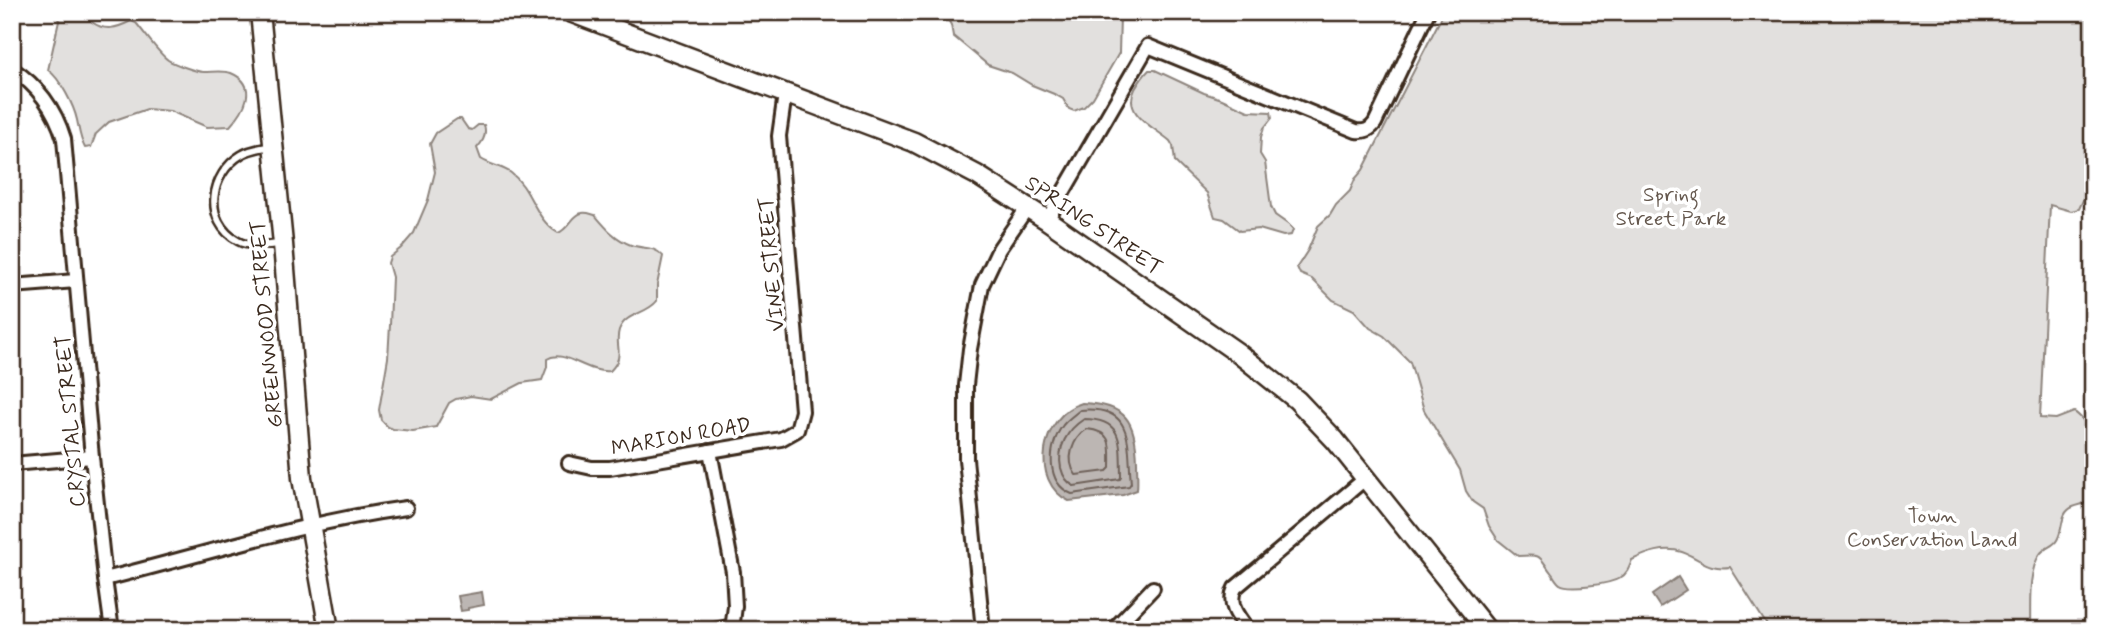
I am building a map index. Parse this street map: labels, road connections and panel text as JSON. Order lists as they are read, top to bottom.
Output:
{
  "streets": {
    "street": [
      "SPRING STREET",
      "VINE STREET",
      "GREENWOOD STREET",
      "CRYSTAL STREET",
      "MARION ROAD"
    ]
  },
  "crossings": [
    ["SPRING STREET", "VINE STREET"],
    ["VINE STREET", "MARION ROAD"]
  ],
  "parks": ["Spring Street Park", "Town Conservation Land"]
}
